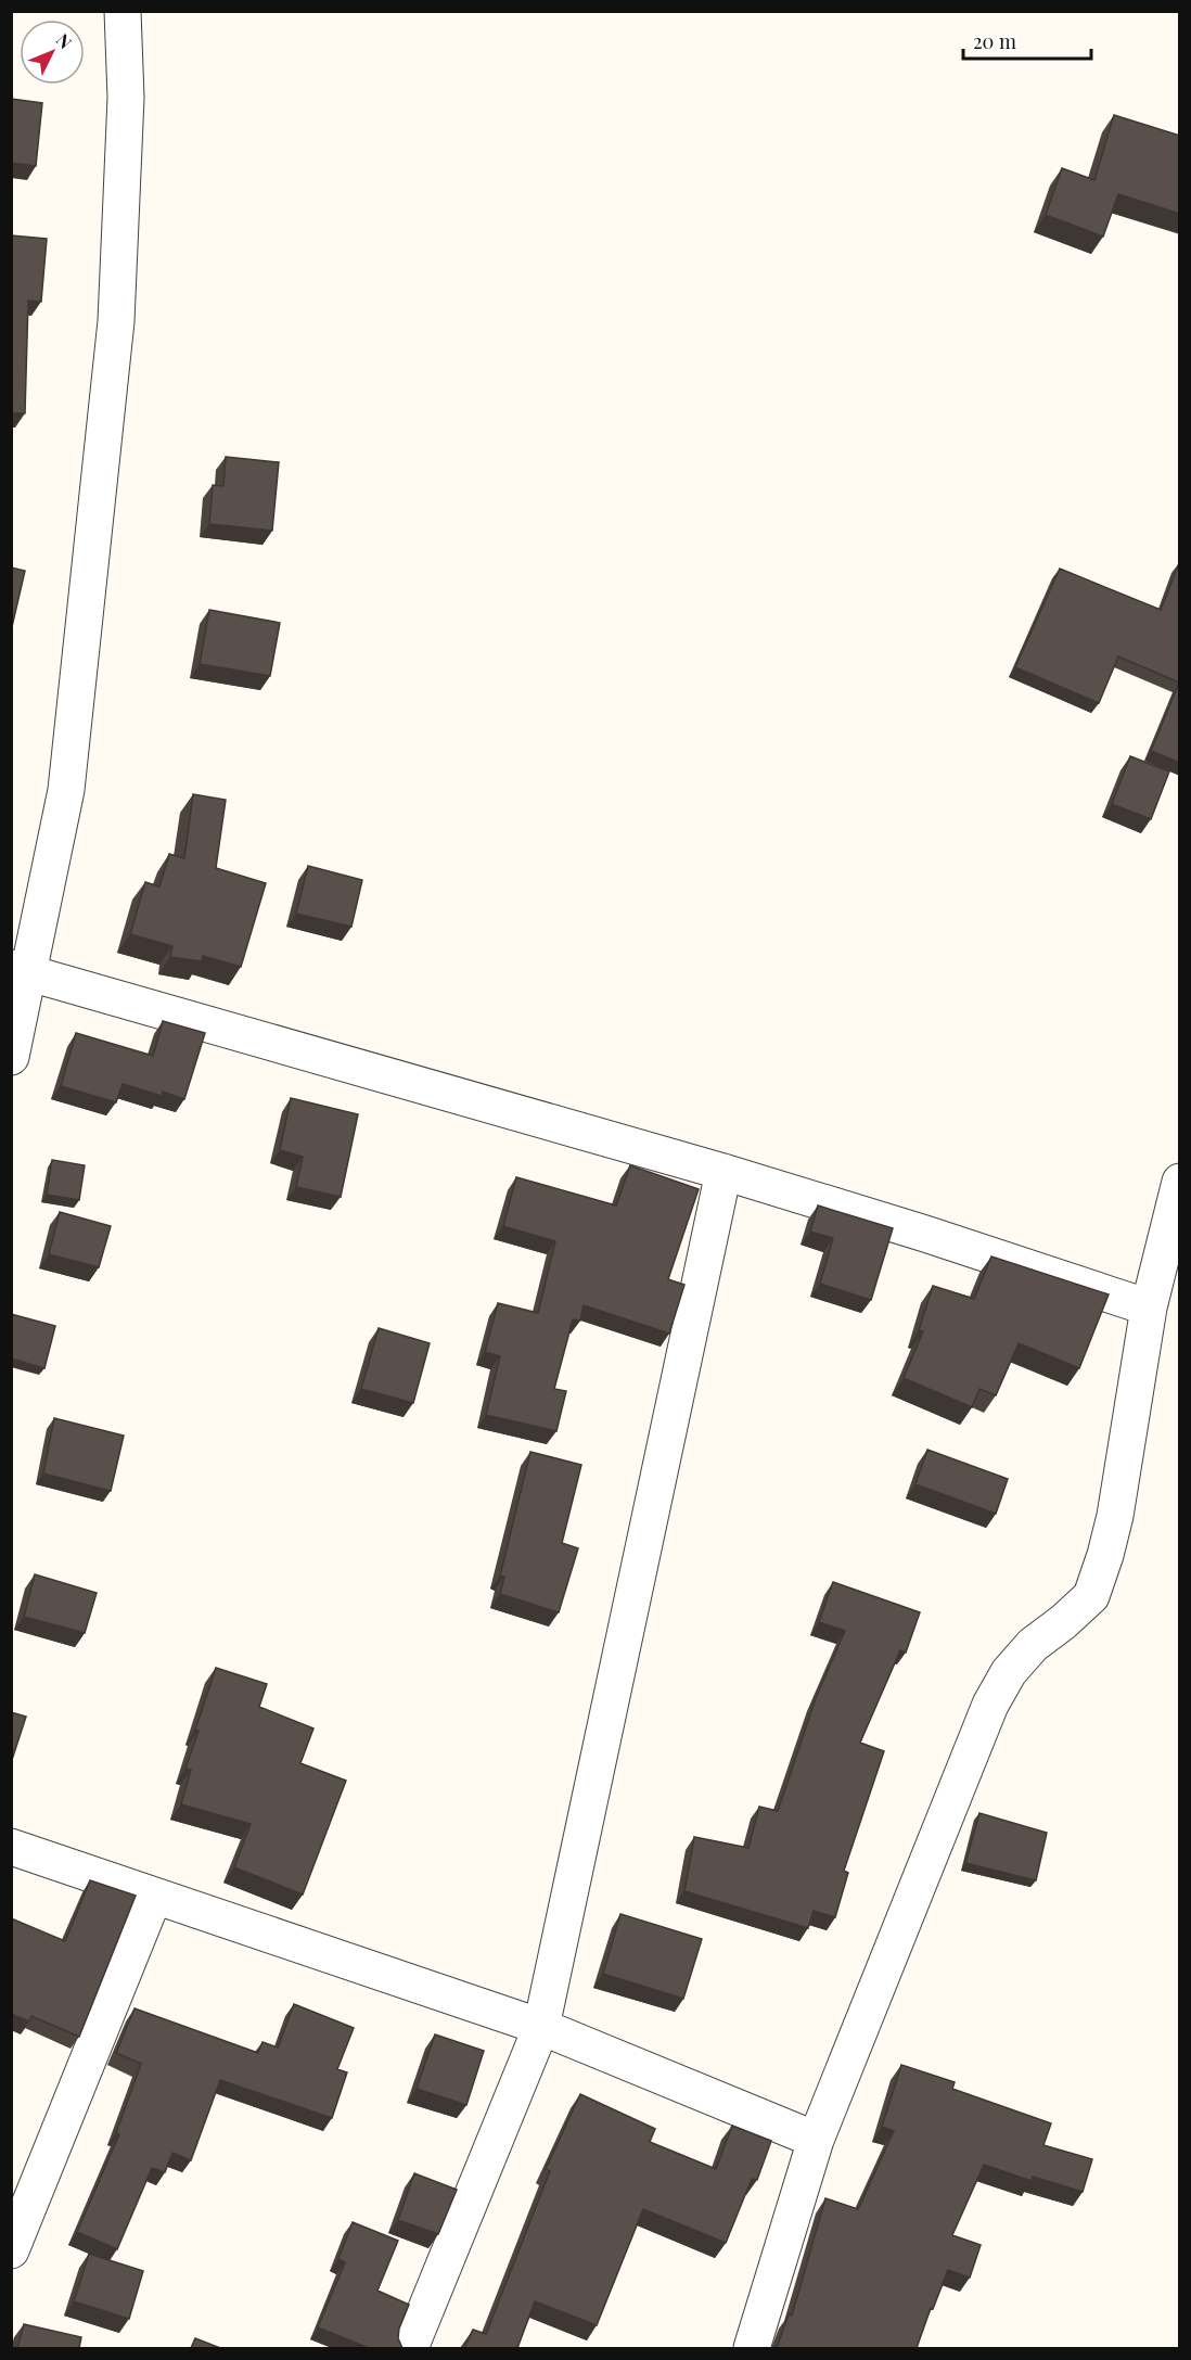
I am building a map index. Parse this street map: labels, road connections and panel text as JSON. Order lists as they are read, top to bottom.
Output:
{
  "scale_bar": "20 m",
  "north": "top right"
}
